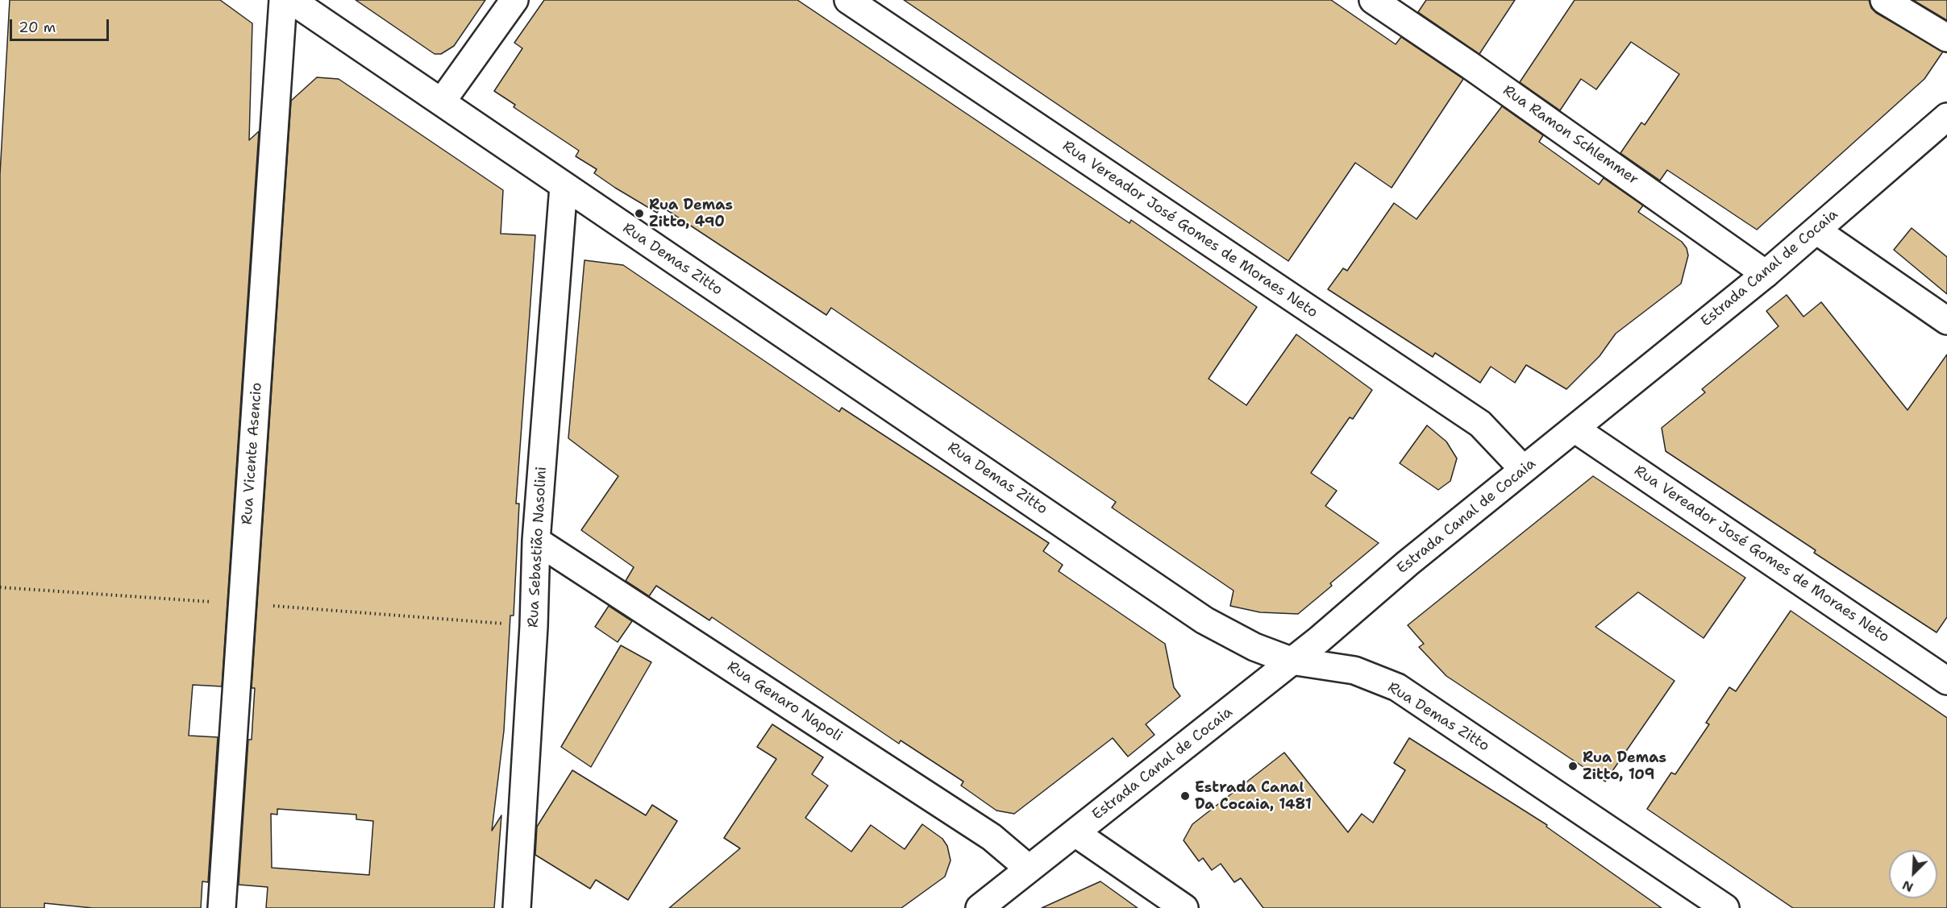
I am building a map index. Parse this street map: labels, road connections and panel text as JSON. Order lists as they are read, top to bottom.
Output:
{
  "streets": {
    "street": [
      "Rua Ramon Schlemmer",
      "Rua Vereador José Gomes de Moraes Neto",
      "Rua Demas Zitto",
      "Estrada Canal de Cocaia",
      "Rua Vicente Asencio",
      "Rua Sebastião Nasolini",
      "Rua Genaro Napoli"
    ]
  },
  "crossings": [
    ["Rua Ramon Schlemmer", "Estrada Canal de Cocaia"],
    ["Rua Vereador José Gomes de Moraes Neto", "Estrada Canal de Cocaia"],
    ["Rua Demas Zitto", "Estrada Canal de Cocaia"],
    ["Rua Demas Zitto", "Rua Sebastião Nasolini"],
    ["Estrada Canal de Cocaia", "Rua Genaro Napoli"],
    ["Rua Sebastião Nasolini", "Rua Genaro Napoli"]
  ],
  "places": ["Rua Demas Zitto, 490", "Rua Demas Zitto, 109", "Estrada Canal Da Cocaia, 1481"],
  "scale_bar": "20 m",
  "north": "bottom left"
}
